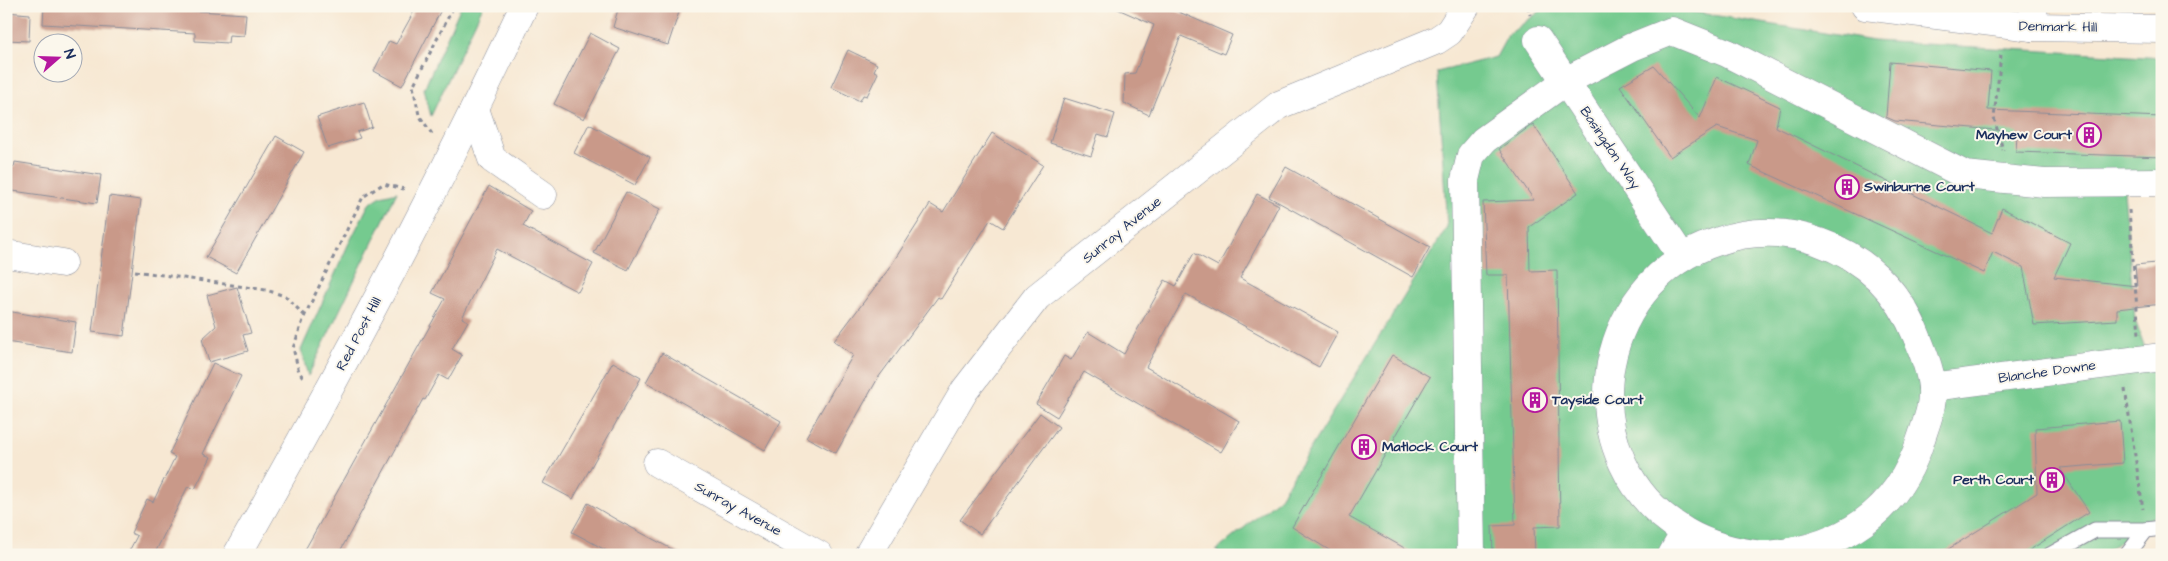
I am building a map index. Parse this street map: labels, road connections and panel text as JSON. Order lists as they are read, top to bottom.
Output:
{
  "streets": {
    "street": [
      "Denmark Hill",
      "Basingdon Way",
      "Sunray Avenue",
      "Red Post Hill",
      "Blanche Downe"
    ]
  },
  "places": {
    "building": [
      "Mayhew Court",
      "Swinburne Court",
      "Tayside Court",
      "Matlock Court",
      "Perth Court"
    ]
  },
  "north": "right"
}
